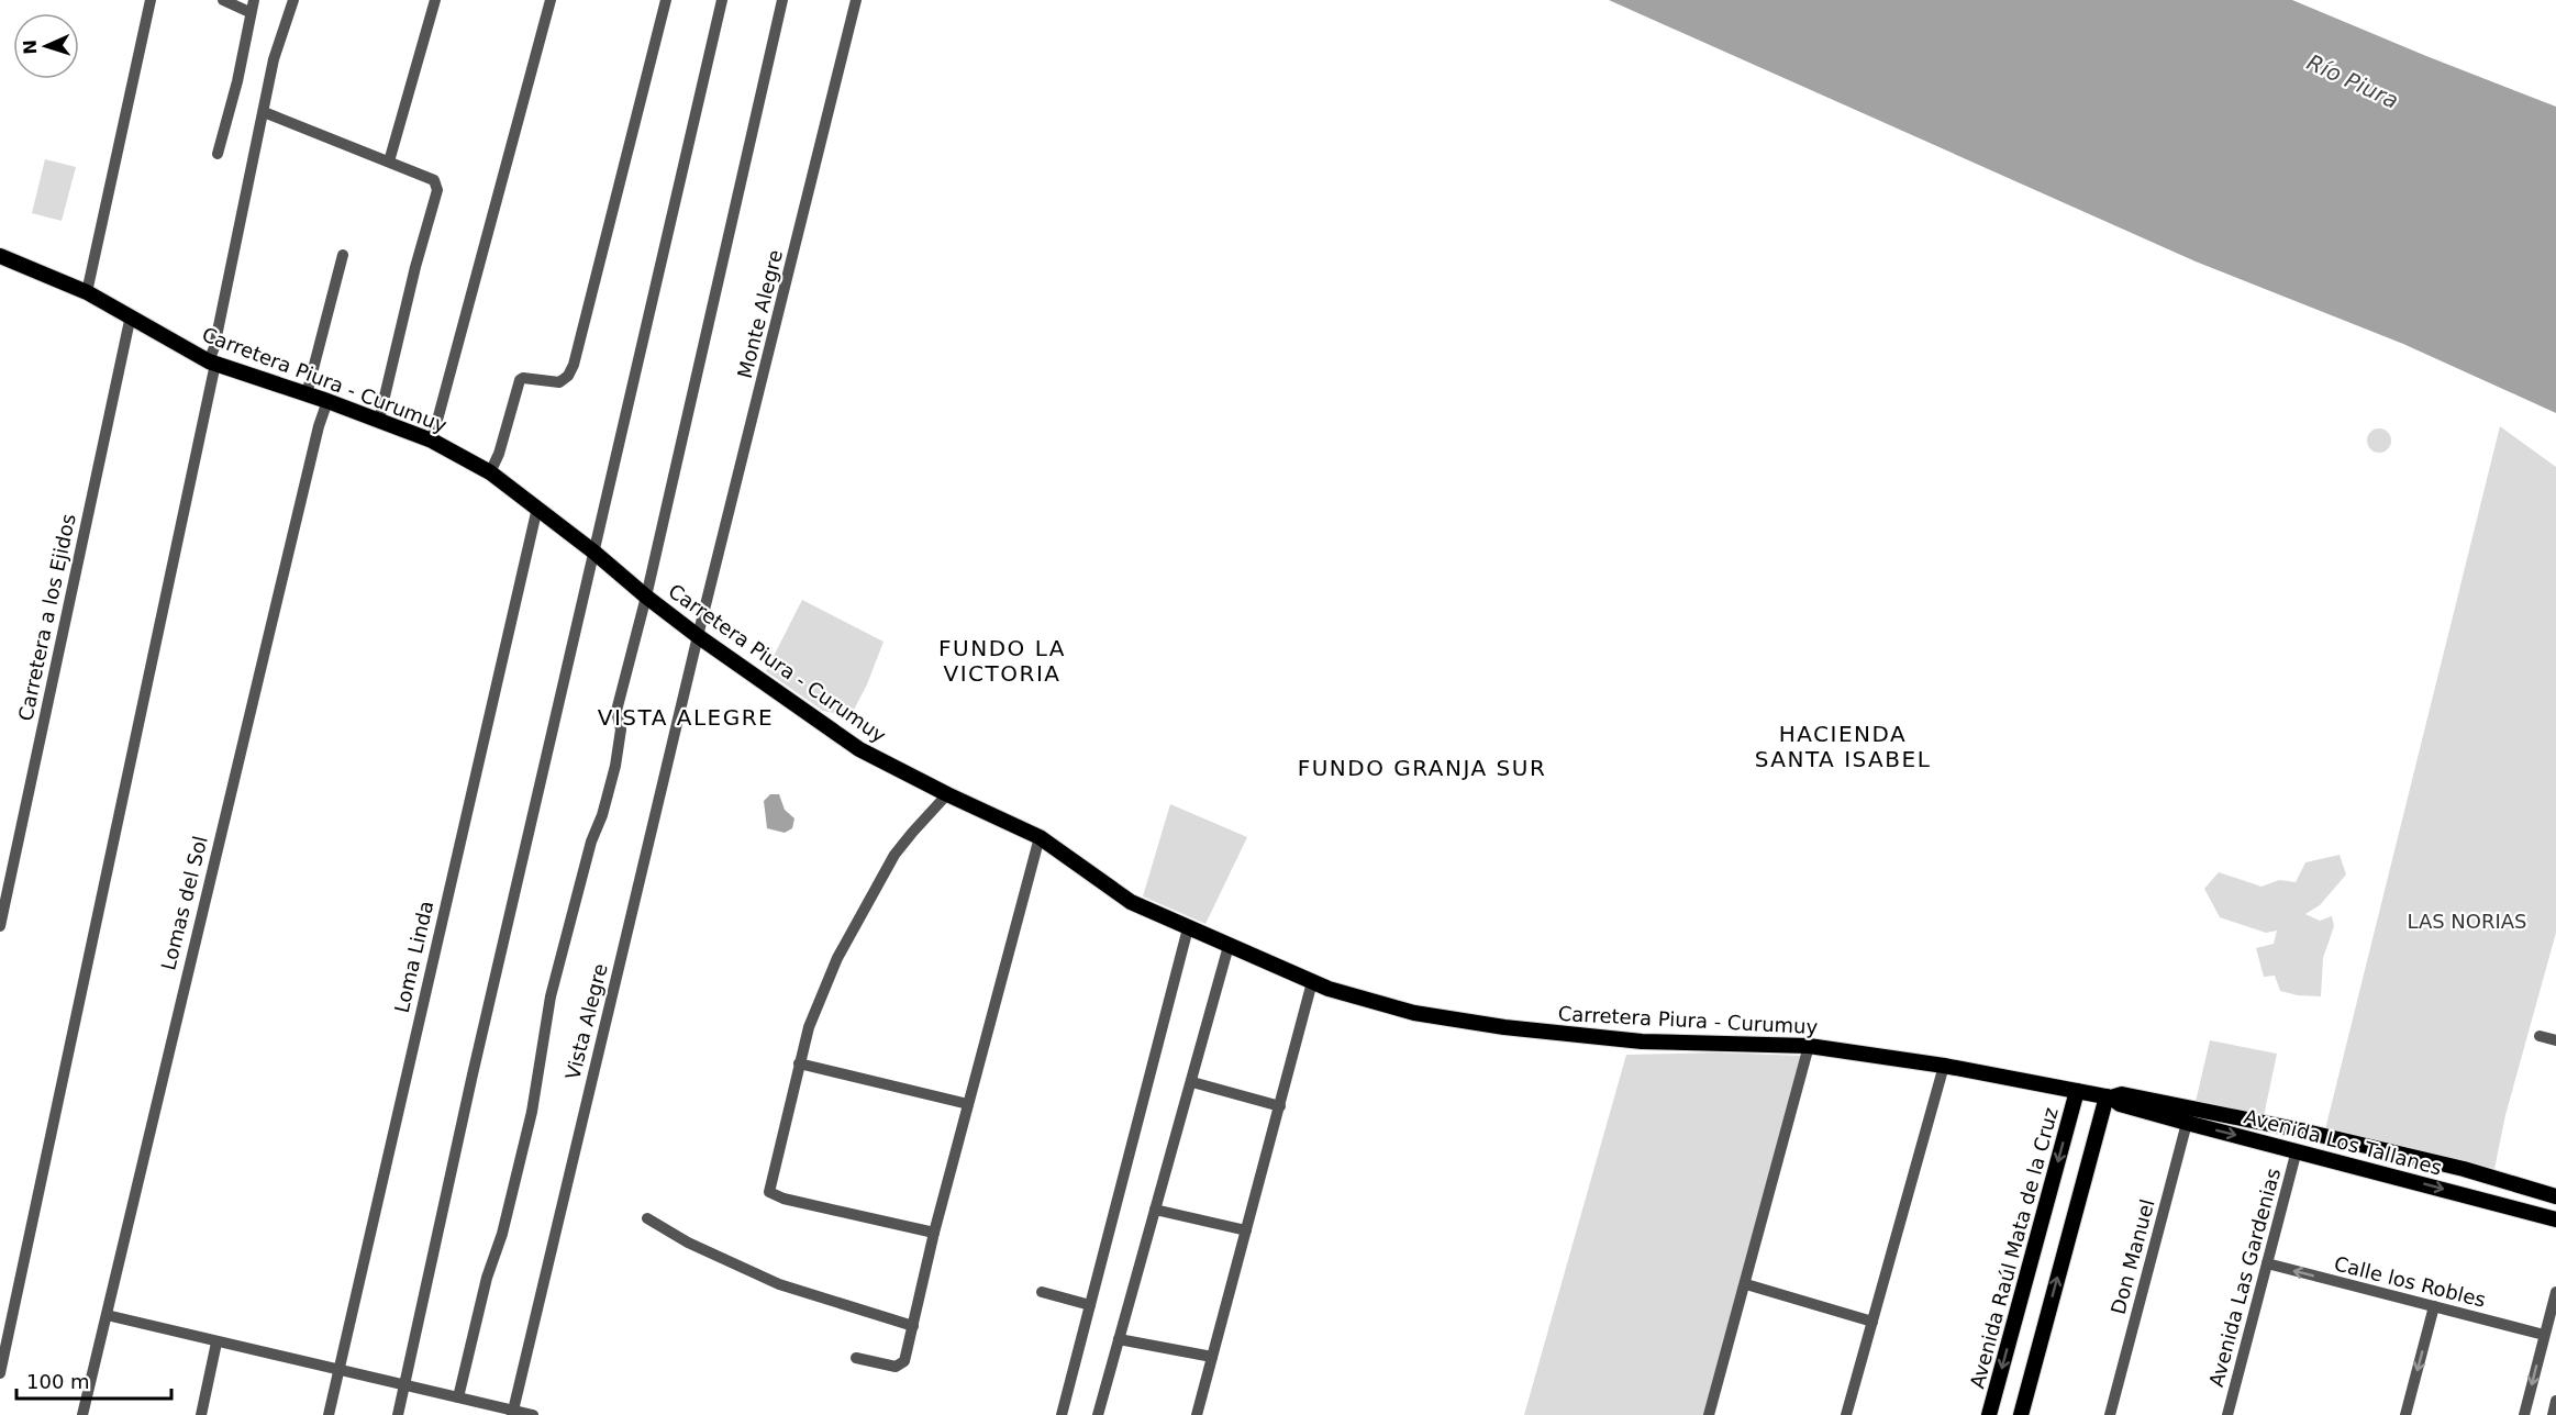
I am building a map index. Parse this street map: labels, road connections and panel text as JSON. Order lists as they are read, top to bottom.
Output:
{
  "streets": {
    "main road": ["Carretera Piura - Curumuy", "Avenida Los Tallanes", "Avenida Raúl Mata de la Cruz"],
    "street": [
      "Monte Alegre",
      "Carretera a los Ejidos",
      "Lomas del Sol",
      "Loma Linda",
      "Vista Alegre",
      "Don Manuel",
      "Avenida Las Gardenias",
      "Calle los Robles"
    ]
  },
  "crossings": [
    ["Monte Alegre", "Carretera Piura - Curumuy"],
    ["Monte Alegre", "Vista Alegre"],
    ["Carretera Piura - Curumuy", "Carretera a los Ejidos"],
    ["Carretera Piura - Curumuy", "Lomas del Sol"],
    ["Carretera Piura - Curumuy", "Loma Linda"],
    ["Carretera Piura - Curumuy", "Vista Alegre"],
    ["Carretera Piura - Curumuy", "Avenida Los Tallanes"],
    ["Carretera Piura - Curumuy", "Avenida Raúl Mata de la Cruz"],
    ["Avenida Los Tallanes", "Don Manuel"],
    ["Avenida Los Tallanes", "Avenida Las Gardenias"],
    ["Avenida Las Gardenias", "Calle los Robles"]
  ],
  "one_way": ["Calle los Robles"],
  "districts": [
    "FUNDO LA VICTORIA",
    "VISTA ALEGRE",
    "HACIENDA SANTA ISABEL",
    "FUNDO GRANJA SUR"
  ],
  "water": ["Río Piura"],
  "parks": ["LAS NORIAS"],
  "scale_bar": "100 m",
  "north": "left"
}
